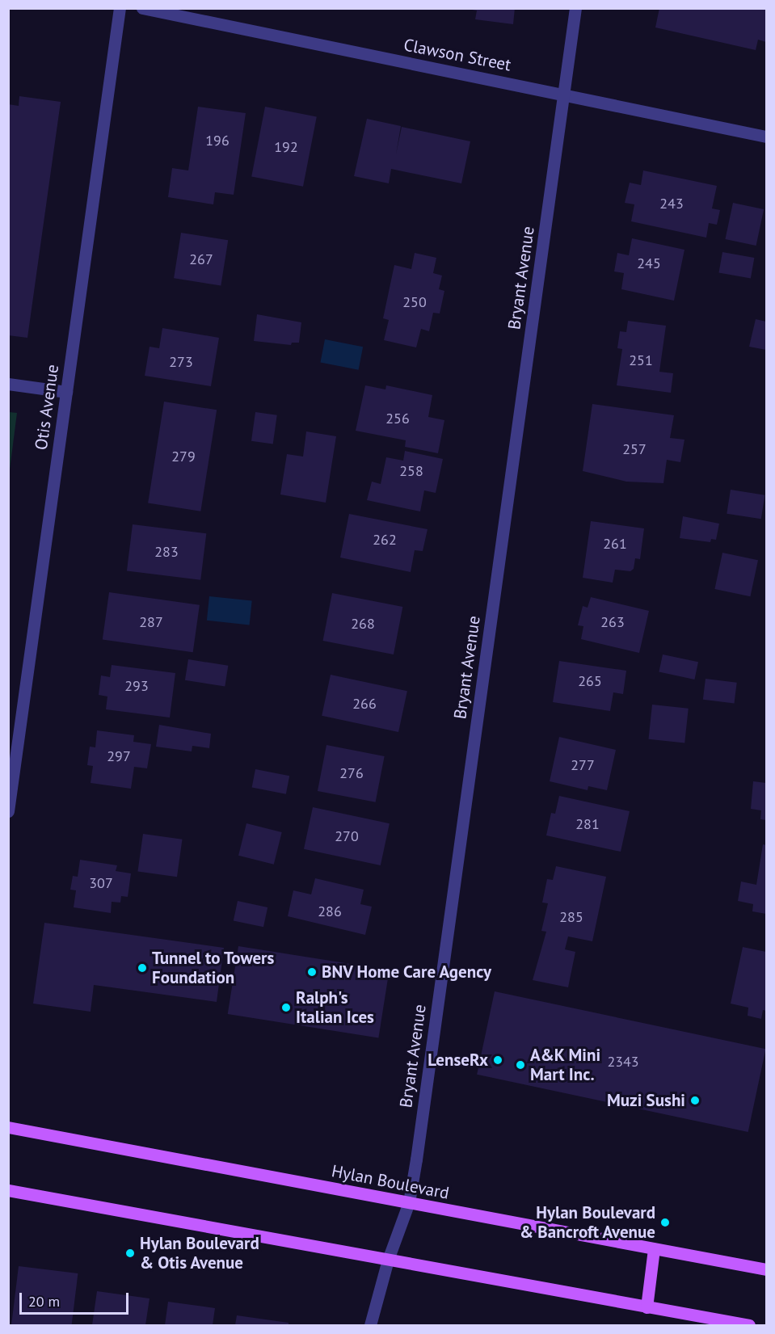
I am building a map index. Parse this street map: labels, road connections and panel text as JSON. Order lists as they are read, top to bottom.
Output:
{
  "streets": {
    "main road": ["Hylan Boulevard"],
    "street": ["Clawson Street", "Bryant Avenue", "Otis Avenue"]
  },
  "crossings": [
    ["Clawson Street", "Bryant Avenue"],
    ["Bryant Avenue", "Hylan Boulevard"]
  ],
  "places": [
    "Tunnel to Towers Foundation",
    "BNV Home Care Agency",
    "Ralph's Italian Ices",
    "LenseRx",
    "A&K Mini Mart Inc.",
    "Muzi Sushi",
    "Hylan Boulevard & Bancroft Avenue",
    "Hylan Boulevard & Otis Avenue"
  ],
  "house_numbers": [
    "196",
    "192",
    "243",
    "267",
    "245",
    "250",
    "251",
    "273",
    "256",
    "257",
    "279",
    "258",
    "262",
    "261",
    "283",
    "287",
    "263",
    "268",
    "265",
    "293",
    "266",
    "297",
    "277",
    "276",
    "281",
    "270",
    "307",
    "286",
    "285",
    "2343"
  ],
  "scale_bar": "20 m"
}
